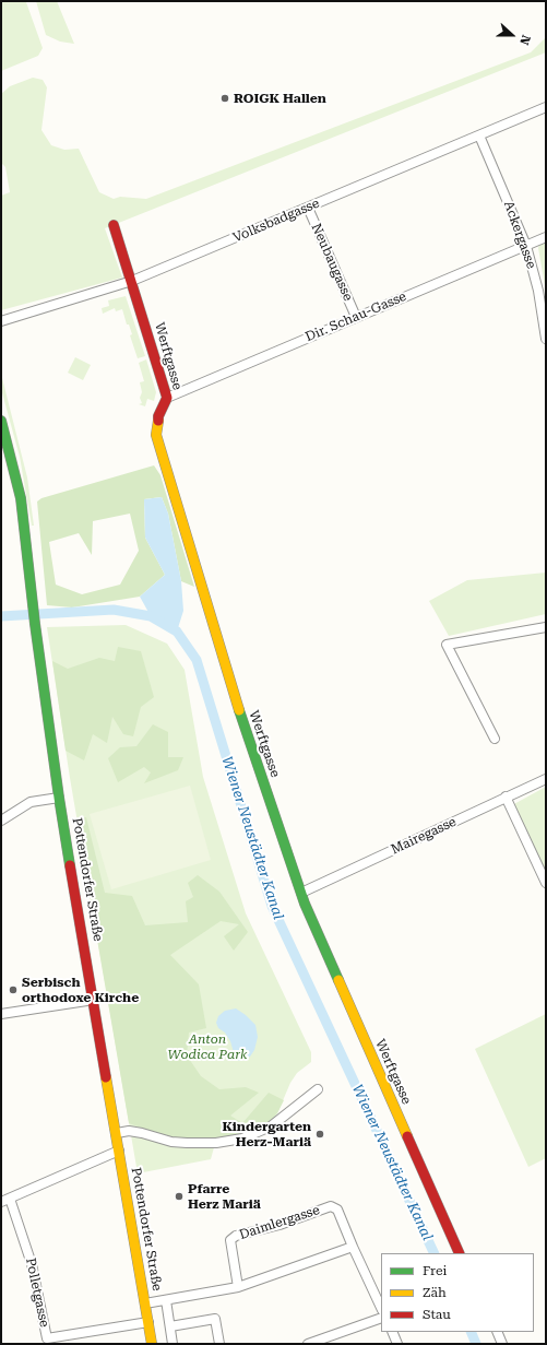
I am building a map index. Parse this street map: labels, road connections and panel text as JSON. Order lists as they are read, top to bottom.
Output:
{
  "streets": {
    "street": [
      "Volksbadgasse",
      "Ackergasse",
      "Neubaugasse",
      "Dir. Schau-Gasse",
      "Werftgasse",
      "Mairegasse",
      "Pottendorfer Straße",
      "Daimlergasse",
      "Polletgasse"
    ]
  },
  "crossings": [
    ["Volksbadgasse", "Ackergasse"],
    ["Volksbadgasse", "Neubaugasse"],
    ["Volksbadgasse", "Werftgasse"],
    ["Ackergasse", "Dir. Schau-Gasse"],
    ["Neubaugasse", "Dir. Schau-Gasse"],
    ["Dir. Schau-Gasse", "Werftgasse"],
    ["Werftgasse", "Mairegasse"],
    ["Pottendorfer Straße", "Polletgasse"]
  ],
  "water": ["Wiener Neustädter Kanal"],
  "parks": ["Anton Wodica Park"],
  "places": [
    "ROIGK Hallen",
    "Serbisch orthodoxe Kirche",
    "Kindergarten Herz-Mariä",
    "Pfarre Herz Mariä"
  ],
  "legend": ["Frei", "Zäh", "Stau"],
  "north": "right"
}
